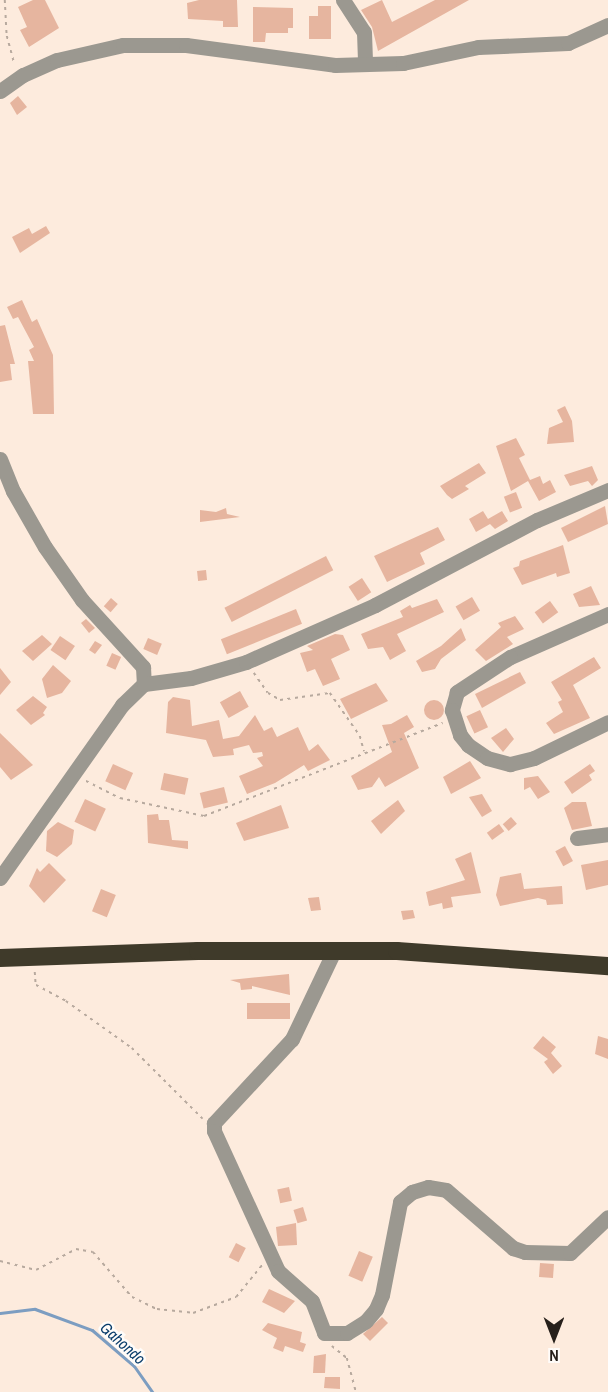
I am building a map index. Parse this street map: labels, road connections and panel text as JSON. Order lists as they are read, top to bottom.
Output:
{
  "water": ["Gahondo"],
  "north": "bottom"
}
